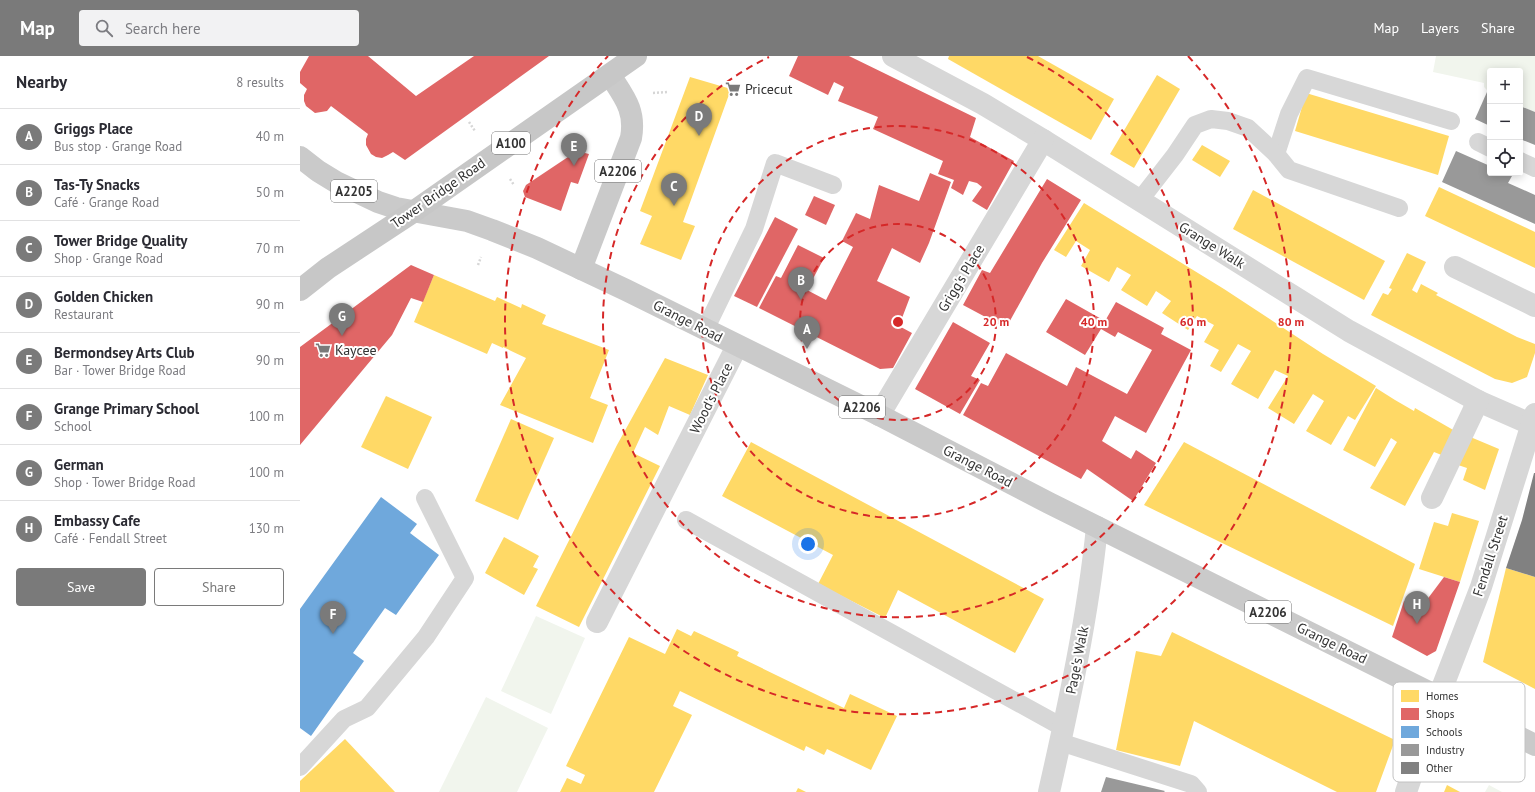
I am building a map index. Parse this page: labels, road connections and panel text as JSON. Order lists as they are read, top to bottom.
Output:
{
  "streets": {
    "highway": ["A100", "Tower Bridge Road"],
    "main road": ["A2206", "A2205", "Grange Road"],
    "street": [
      "Grange Walk",
      "Grigg's Place",
      "Wood's Place",
      "Fendall Street",
      "Page's Walk"
    ]
  },
  "crossings": [
    ["A2206", "Tower Bridge Road"],
    ["A2206", "Grange Road"],
    ["A2205", "Tower Bridge Road"],
    ["A2205", "Grange Road"],
    ["Tower Bridge Road", "Grange Road"],
    ["Grange Walk", "Grigg's Place"],
    ["Grange Walk", "Fendall Street"],
    ["Grigg's Place", "Grange Road"],
    ["Grange Road", "Wood's Place"],
    ["Grange Road", "Page's Walk"]
  ],
  "places": {
    "supermarket": ["Pricecut", "Kaycee"]
  },
  "legend": [
    "Homes",
    "Shops",
    "Schools",
    "Industry",
    "Other"
  ],
  "page": {
    "header": "Map",
    "search": "Search here",
    "nav": ["Map", "Layers", "Share"],
    "heading": ["Nearby", "8 results"],
    "map_buttons": ["+", "−"],
    "pins": [
      "D",
      "E",
      "C",
      "B",
      "G",
      "A",
      "H",
      "F"
    ],
    "list": [
      {
        "mark": "A",
        "name": "Griggs Place",
        "note": "Bus stop · Grange Road",
        "value": "40 m"
      },
      {
        "mark": "B",
        "name": "Tas-Ty Snacks",
        "note": "Café · Grange Road",
        "value": "50 m"
      },
      {
        "mark": "C",
        "name": "Tower Bridge Quality",
        "note": "Shop · Grange Road",
        "value": "70 m"
      },
      {
        "mark": "D",
        "name": "Golden Chicken",
        "note": "Restaurant",
        "value": "90 m"
      },
      {
        "mark": "E",
        "name": "Bermondsey Arts Club",
        "note": "Bar · Tower Bridge Road",
        "value": "90 m"
      },
      {
        "mark": "F",
        "name": "Grange Primary School",
        "note": "School",
        "value": "100 m"
      },
      {
        "mark": "G",
        "name": "German",
        "note": "Shop · Tower Bridge Road",
        "value": "100 m"
      },
      {
        "mark": "H",
        "name": "Embassy Cafe",
        "note": "Café · Fendall Street",
        "value": "130 m"
      }
    ],
    "buttons": ["Save", "Share"]
  },
  "rings": [
    "20 m",
    "40 m",
    "60 m",
    "80 m"
  ]
}
